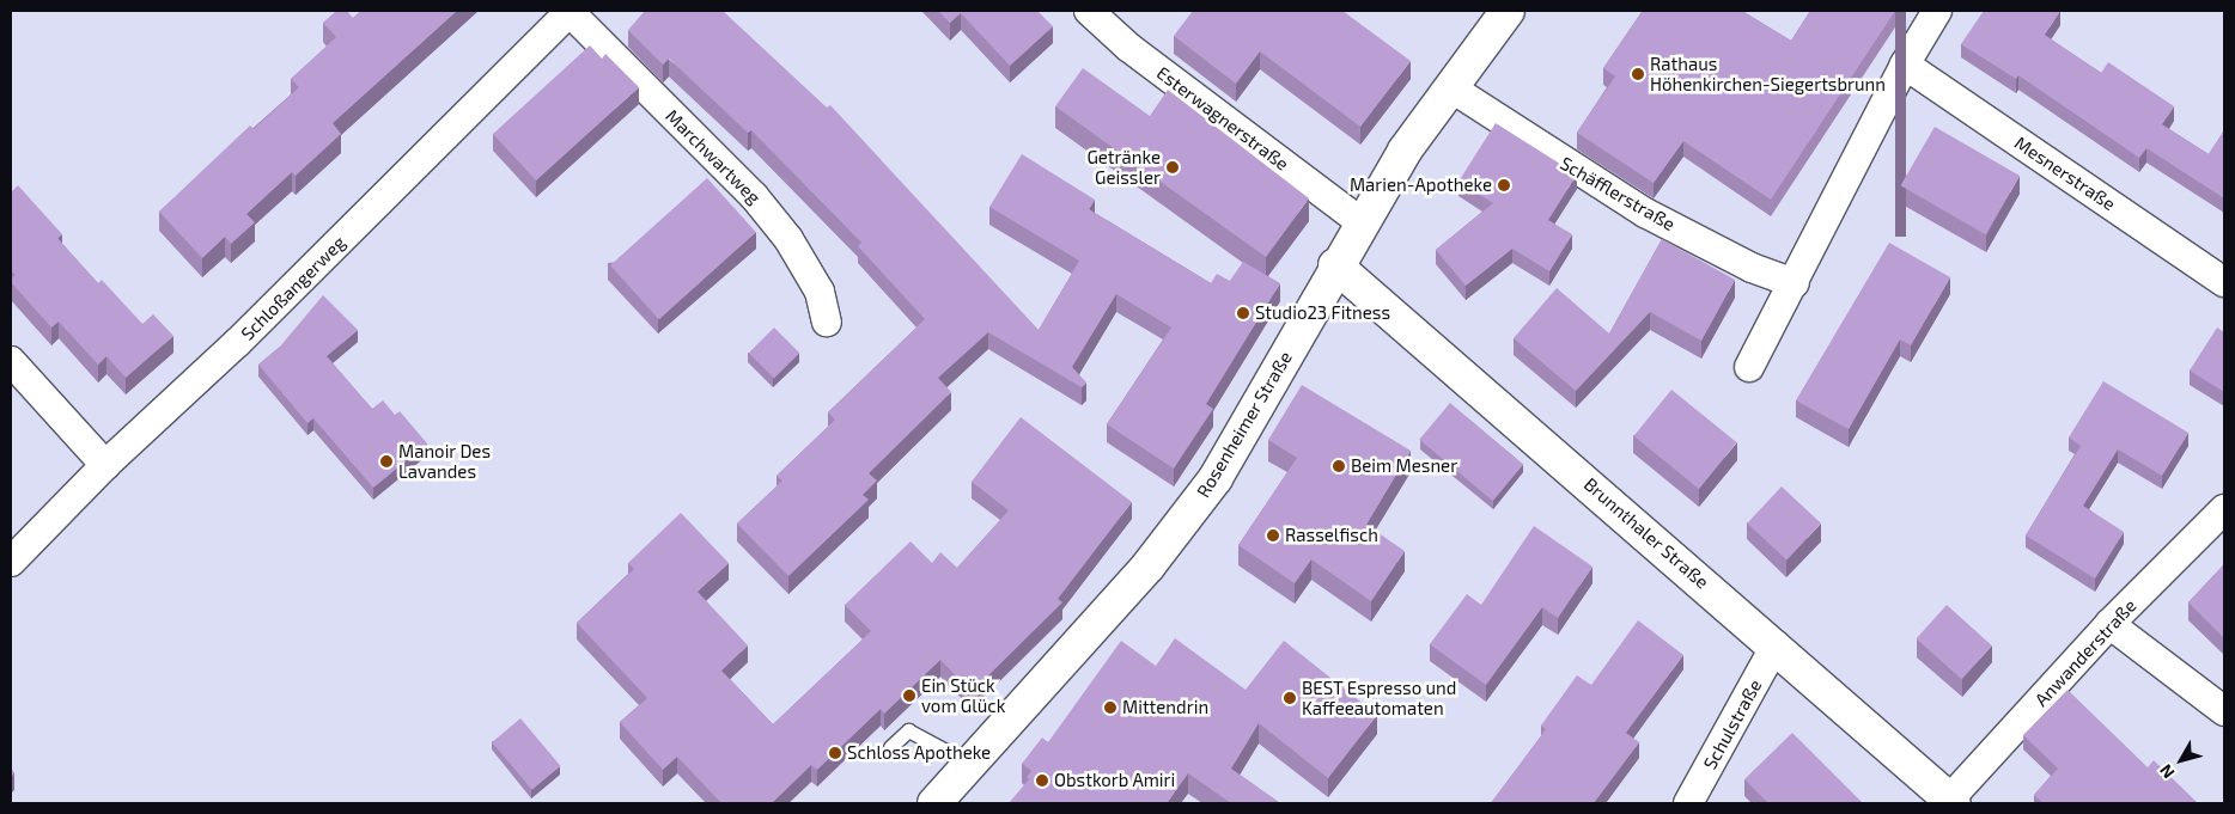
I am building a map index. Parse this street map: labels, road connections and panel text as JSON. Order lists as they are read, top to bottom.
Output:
{
  "streets": {
    "street": [
      "Esterwagnerstraße",
      "Marchwartweg",
      "Mesnerstraße",
      "Schäfflerstraße",
      "Schloßangerweg",
      "Rosenheimer Straße",
      "Brunnthaler Straße",
      "Anwanderstraße",
      "Schulstraße"
    ]
  },
  "crossings": [
    ["Esterwagnerstraße", "Rosenheimer Straße"],
    ["Marchwartweg", "Schloßangerweg"],
    ["Schäfflerstraße", "Rosenheimer Straße"],
    ["Rosenheimer Straße", "Brunnthaler Straße"],
    ["Brunnthaler Straße", "Anwanderstraße"],
    ["Brunnthaler Straße", "Schulstraße"]
  ],
  "places": [
    "Rathaus Höhenkirchen-Siegertsbrunn",
    "Getränke Geissler",
    "Marien-Apotheke",
    "Studio23 Fitness",
    "Manoir Des Lavandes",
    "Beim Mesner",
    "Rasselfisch",
    "Ein Stück vom Glück",
    "BEST Espresso und Kaffeeautomaten",
    "Mittendrin",
    "Schloss Apotheke",
    "Obstkorb Amiri"
  ],
  "north": "bottom left"
}
